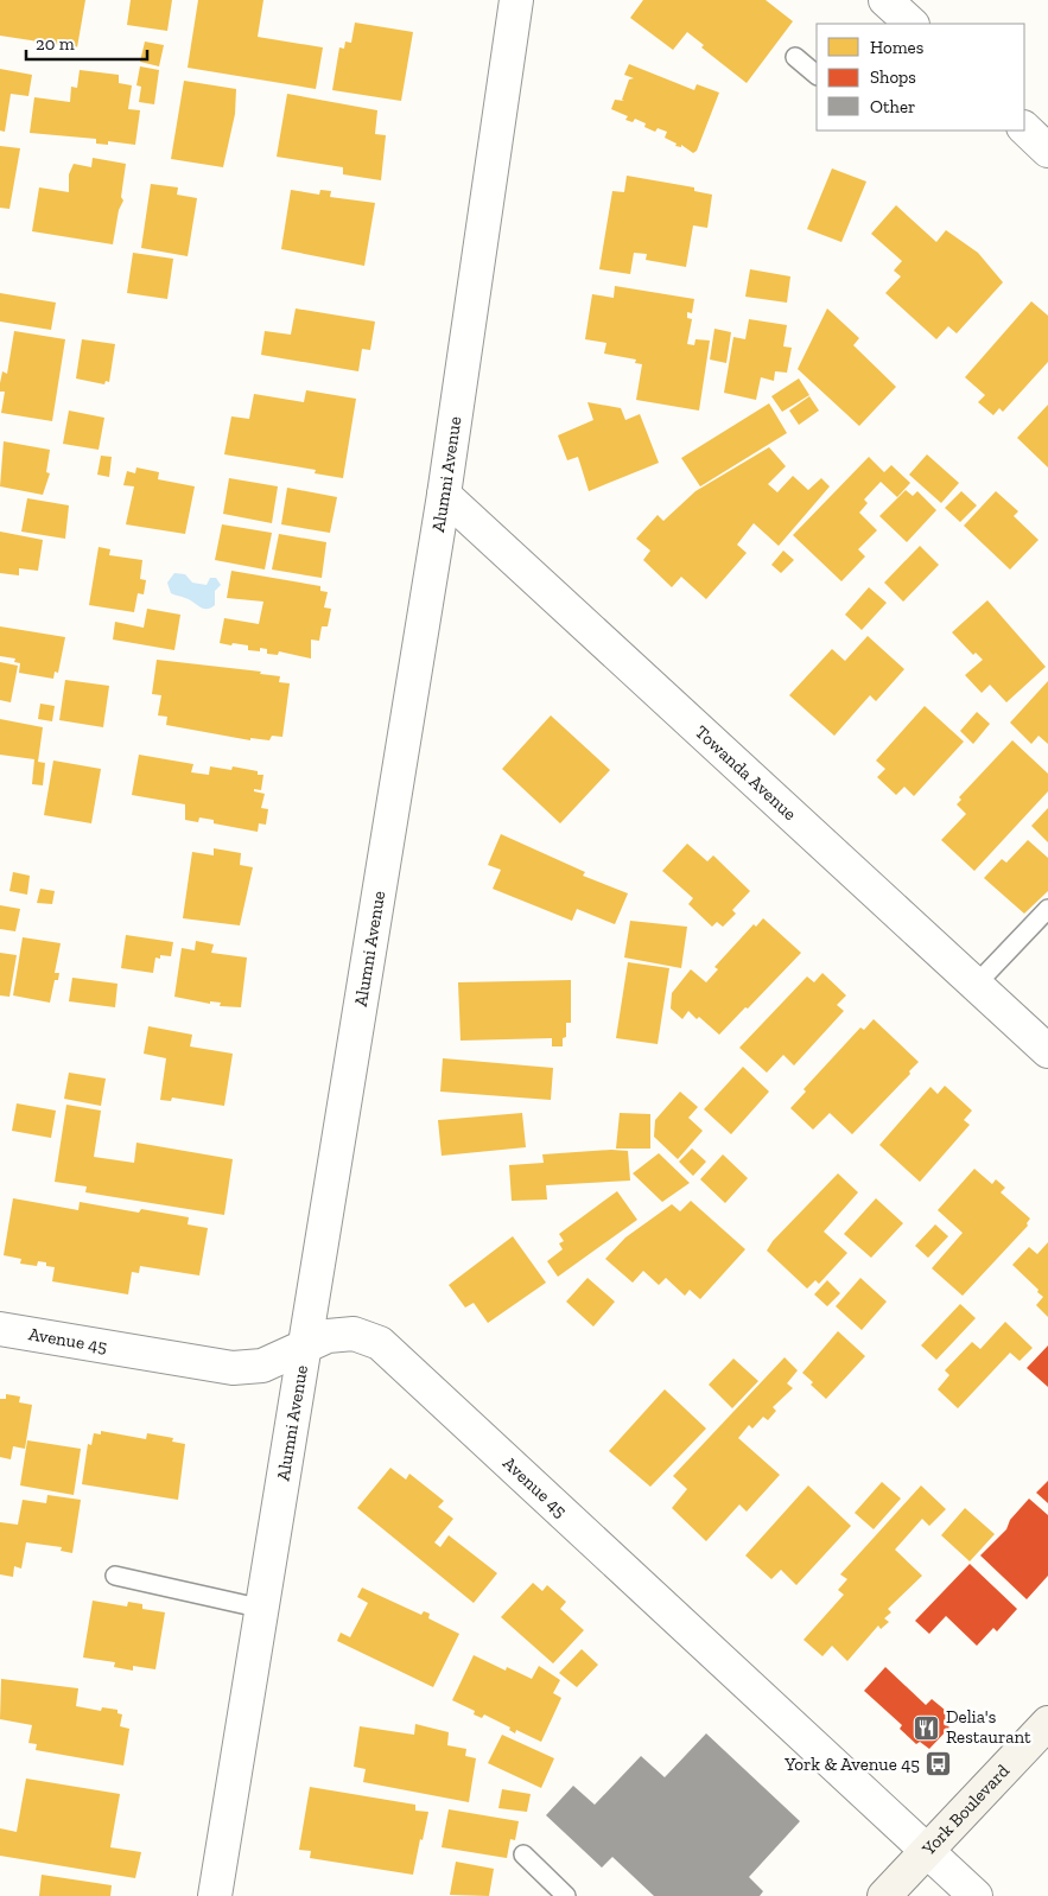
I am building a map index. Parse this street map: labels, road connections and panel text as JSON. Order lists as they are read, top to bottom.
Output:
{
  "streets": {
    "main road": ["York Boulevard"],
    "street": ["Alumni Avenue", "Towanda Avenue", "Avenue 45"]
  },
  "crossings": [
    ["Alumni Avenue", "Towanda Avenue"],
    ["Alumni Avenue", "Avenue 45"],
    ["Avenue 45", "York Boulevard"]
  ],
  "places": {
    "restaurant": ["Delia's Restaurant"],
    "bus stop": ["York & Avenue 45"]
  },
  "legend": ["Homes", "Shops", "Other"],
  "scale_bar": "20 m"
}
